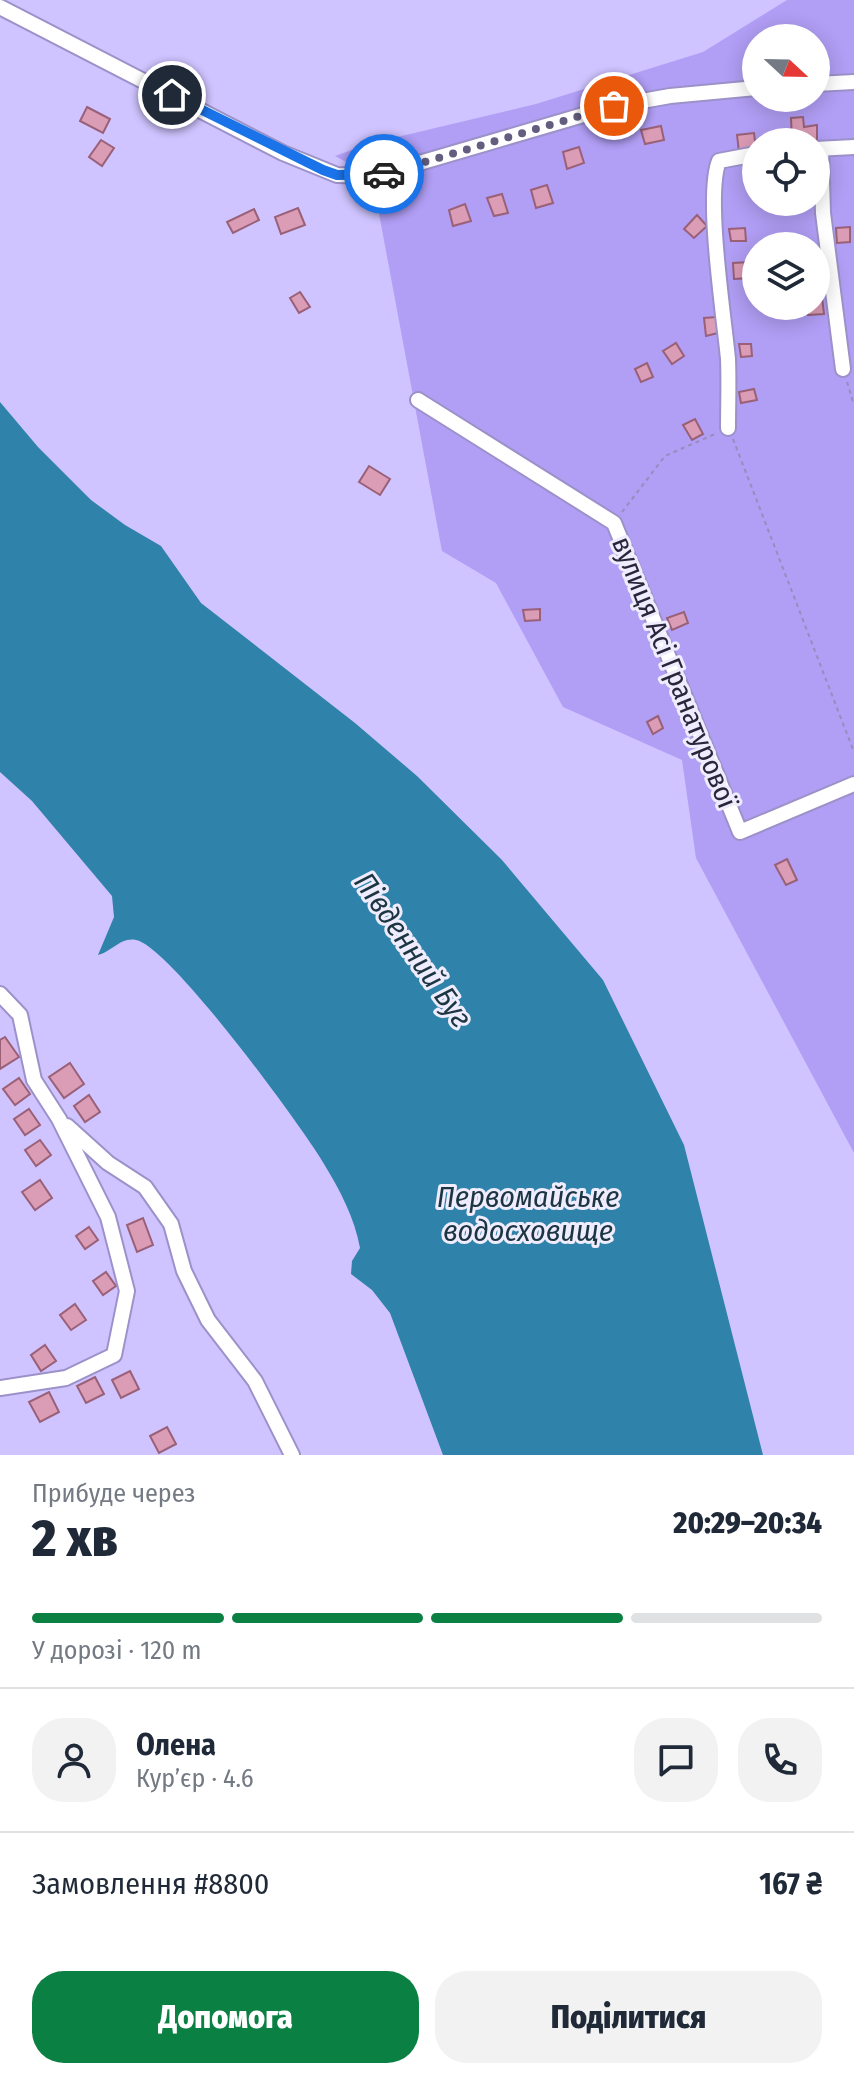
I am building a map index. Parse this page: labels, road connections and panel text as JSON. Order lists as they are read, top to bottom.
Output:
{
  "streets": {
    "street": ["вулиця Асі Гранатурової"]
  },
  "water": ["Південний Буг", "Первомайське водосховище"],
  "north": "right",
  "page": {
    "heading": ["2 хв", "Прибуде через", "20:29–20:34"],
    "panel": [
      "Олена",
      "Кур’єр · 4.6",
      "Замовлення #8800",
      "167 ₴"
    ],
    "bar": "У дорозі · 120 m",
    "buttons": ["Допомога", "Поділитися"]
  }
}
